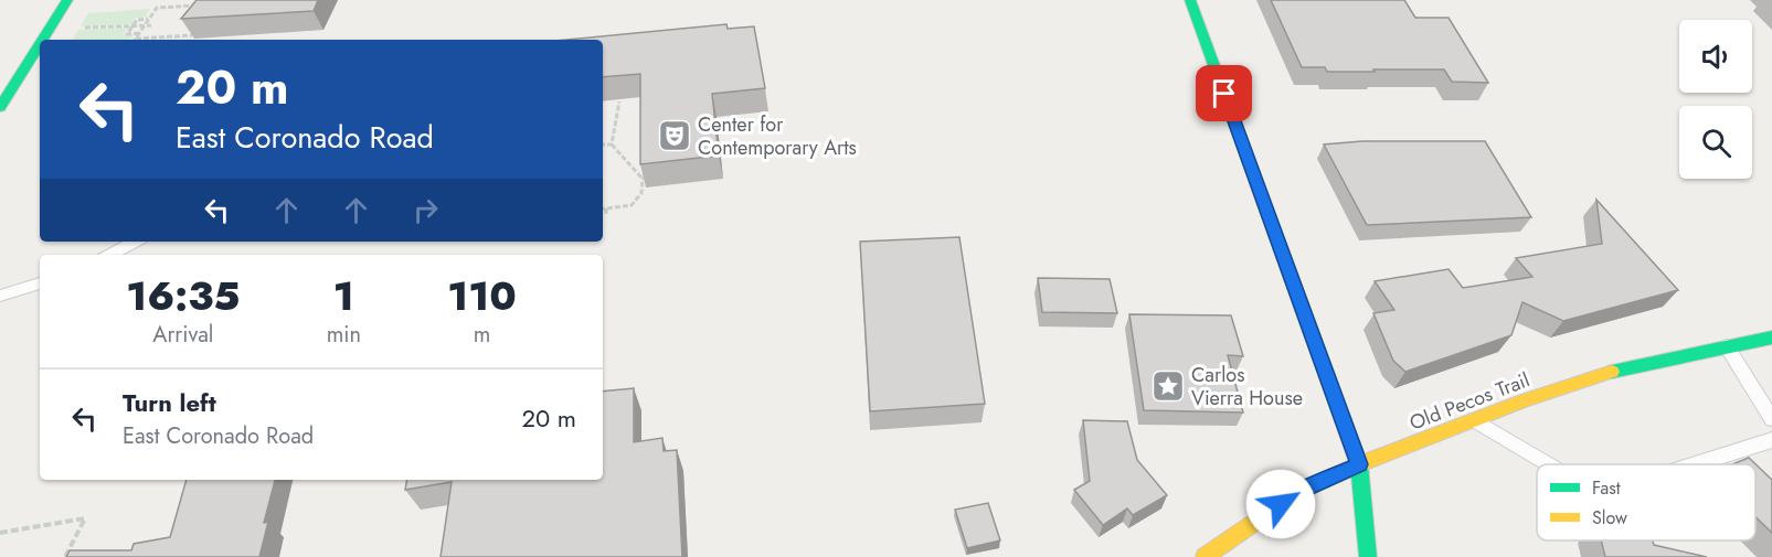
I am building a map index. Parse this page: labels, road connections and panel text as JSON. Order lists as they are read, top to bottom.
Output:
{
  "streets": {
    "street": ["Old Pecos Trail"]
  },
  "places": {
    "theatre": ["Center for Contemporary Arts"],
    "place": ["Carlos Vierra House"]
  },
  "legend": ["Fast", "Slow"],
  "page": {
    "turn": ["20 m", "East Coronado Road"],
    "eta": [
      "16:35",
      "Arrival",
      "1",
      "min",
      "110",
      "m"
    ],
    "list": [
      {
        "name": "Turn left",
        "note": "East Coronado Road",
        "value": "20 m"
      }
    ]
  }
}
